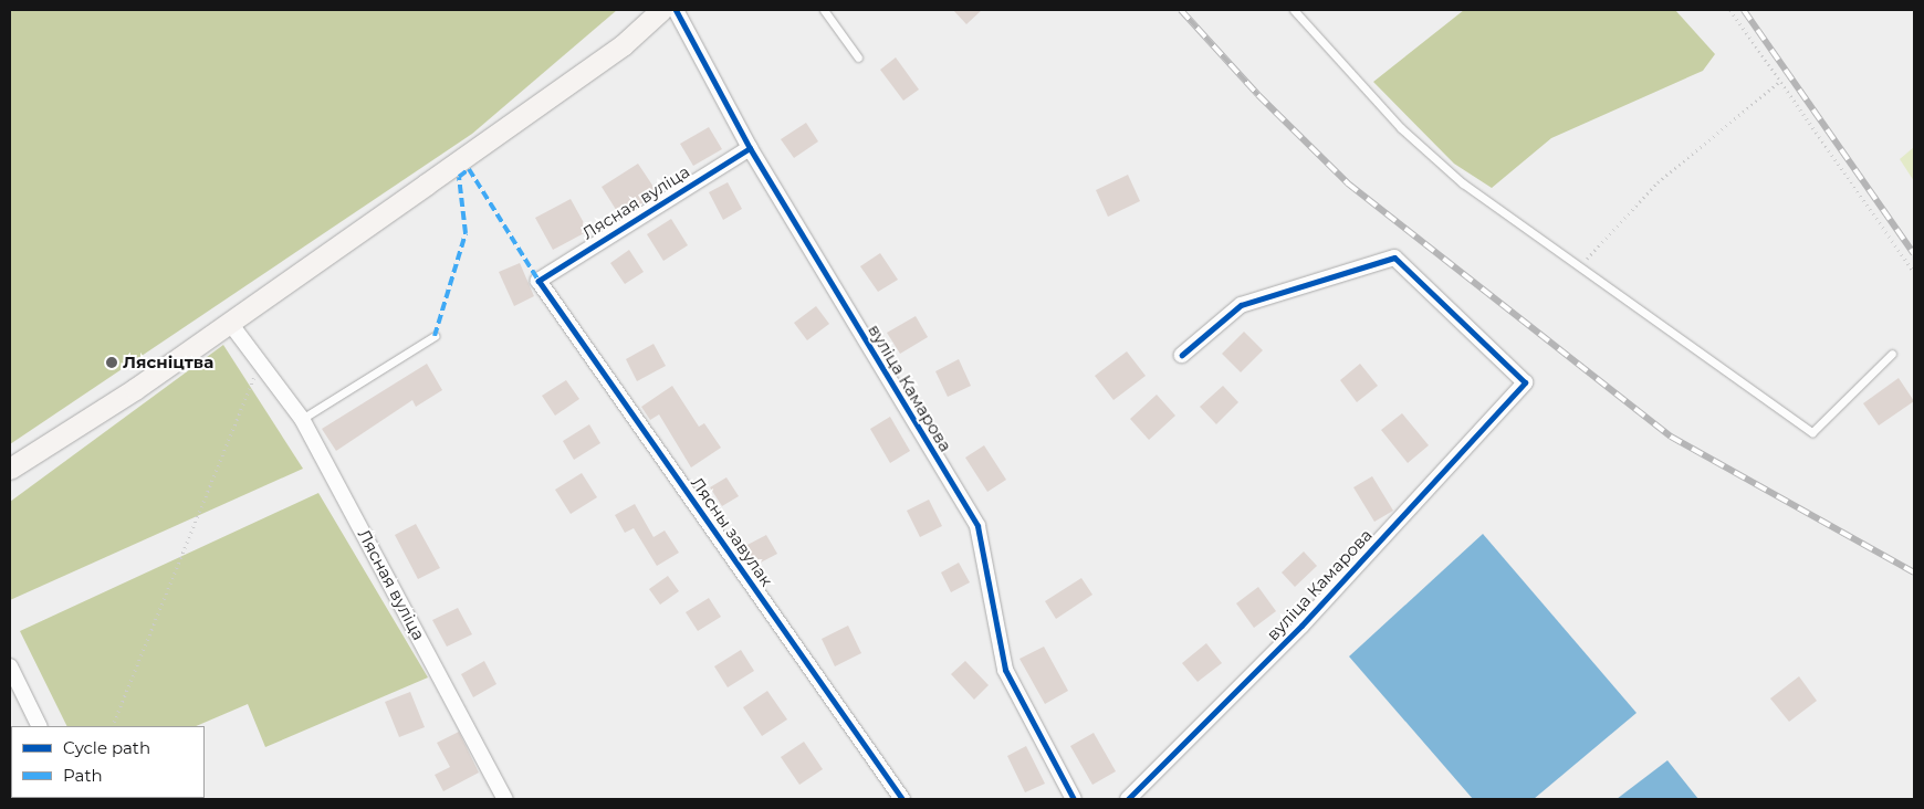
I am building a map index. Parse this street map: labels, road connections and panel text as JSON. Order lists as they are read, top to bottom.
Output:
{
  "streets": {
    "street": ["Лясная вуліца", "вуліца Камарова", "Лясны завулак"]
  },
  "crossings": [
    ["Лясная вуліца", "вуліца Камарова"],
    ["Лясная вуліца", "Лясны завулак"]
  ],
  "places": ["Лясніцтва"],
  "legend": ["Cycle path", "Path"]
}
